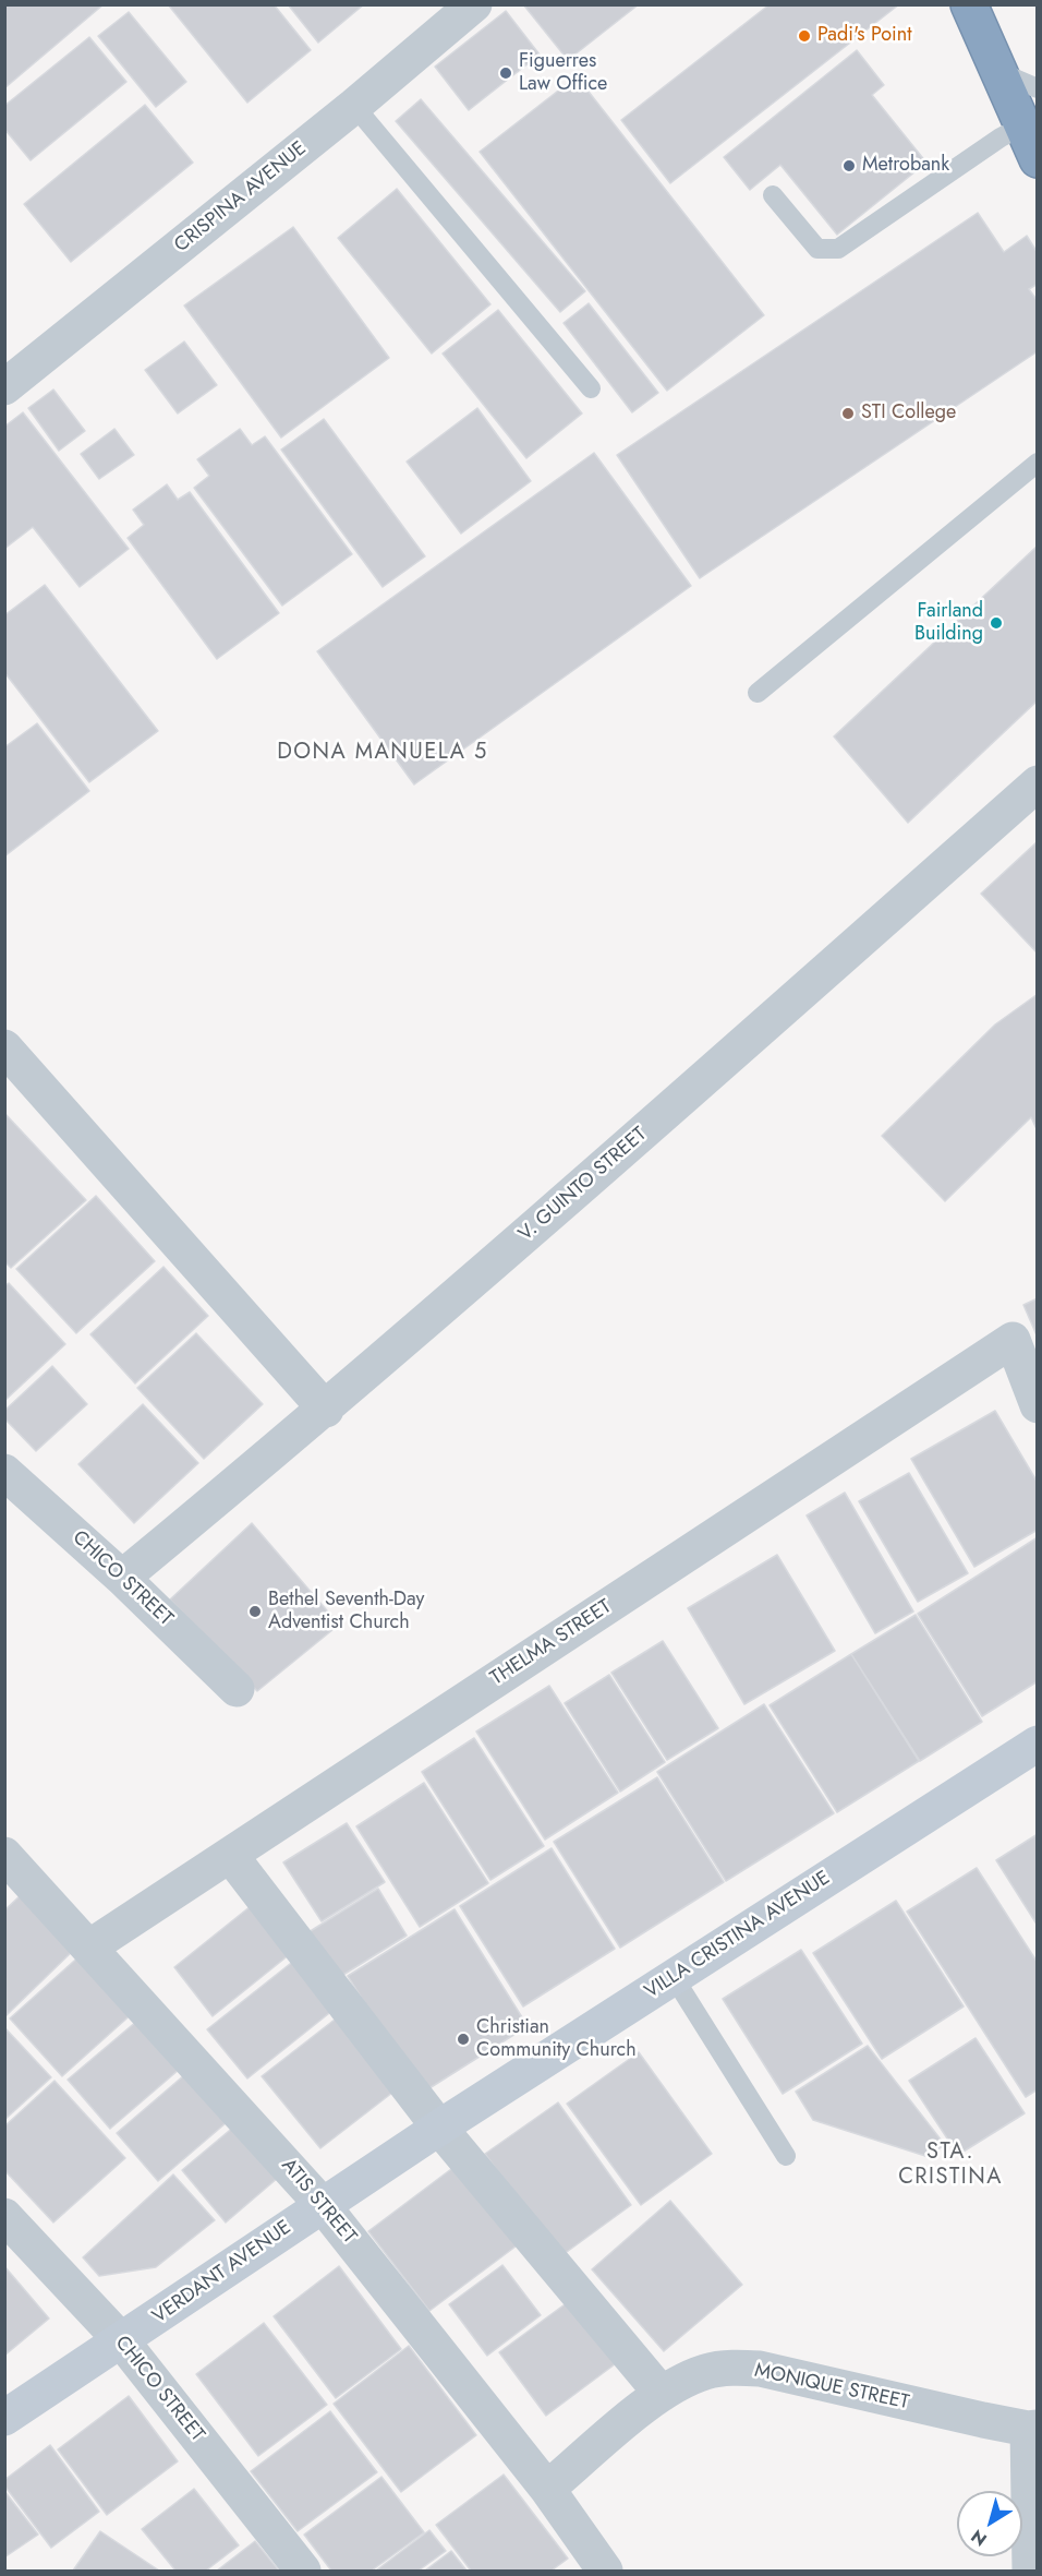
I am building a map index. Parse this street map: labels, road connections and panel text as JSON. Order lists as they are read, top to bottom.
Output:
{
  "streets": {
    "street": [
      "CRISPINA AVENUE",
      "V. GUINTO STREET",
      "CHICO STREET",
      "THELMA STREET",
      "VILLA CRISTINA AVENUE",
      "ATIS STREET",
      "VERDANT AVENUE",
      "MONIQUE STREET"
    ]
  },
  "crossings": [
    ["V. GUINTO STREET", "CHICO STREET"],
    ["CHICO STREET", "VERDANT AVENUE"],
    ["THELMA STREET", "ATIS STREET"],
    ["VILLA CRISTINA AVENUE", "VERDANT AVENUE"],
    ["ATIS STREET", "VERDANT AVENUE"],
    ["ATIS STREET", "MONIQUE STREET"]
  ],
  "districts": ["DONA MANUELA 5", "STA. CRISTINA"],
  "places": [
    "Padi's Point",
    "Figuerres Law Office",
    "Metrobank",
    "STI College",
    "Fairland Building",
    "Bethel Seventh-Day Adventist Church",
    "Christian Community Church"
  ],
  "north": "bottom left"
}
